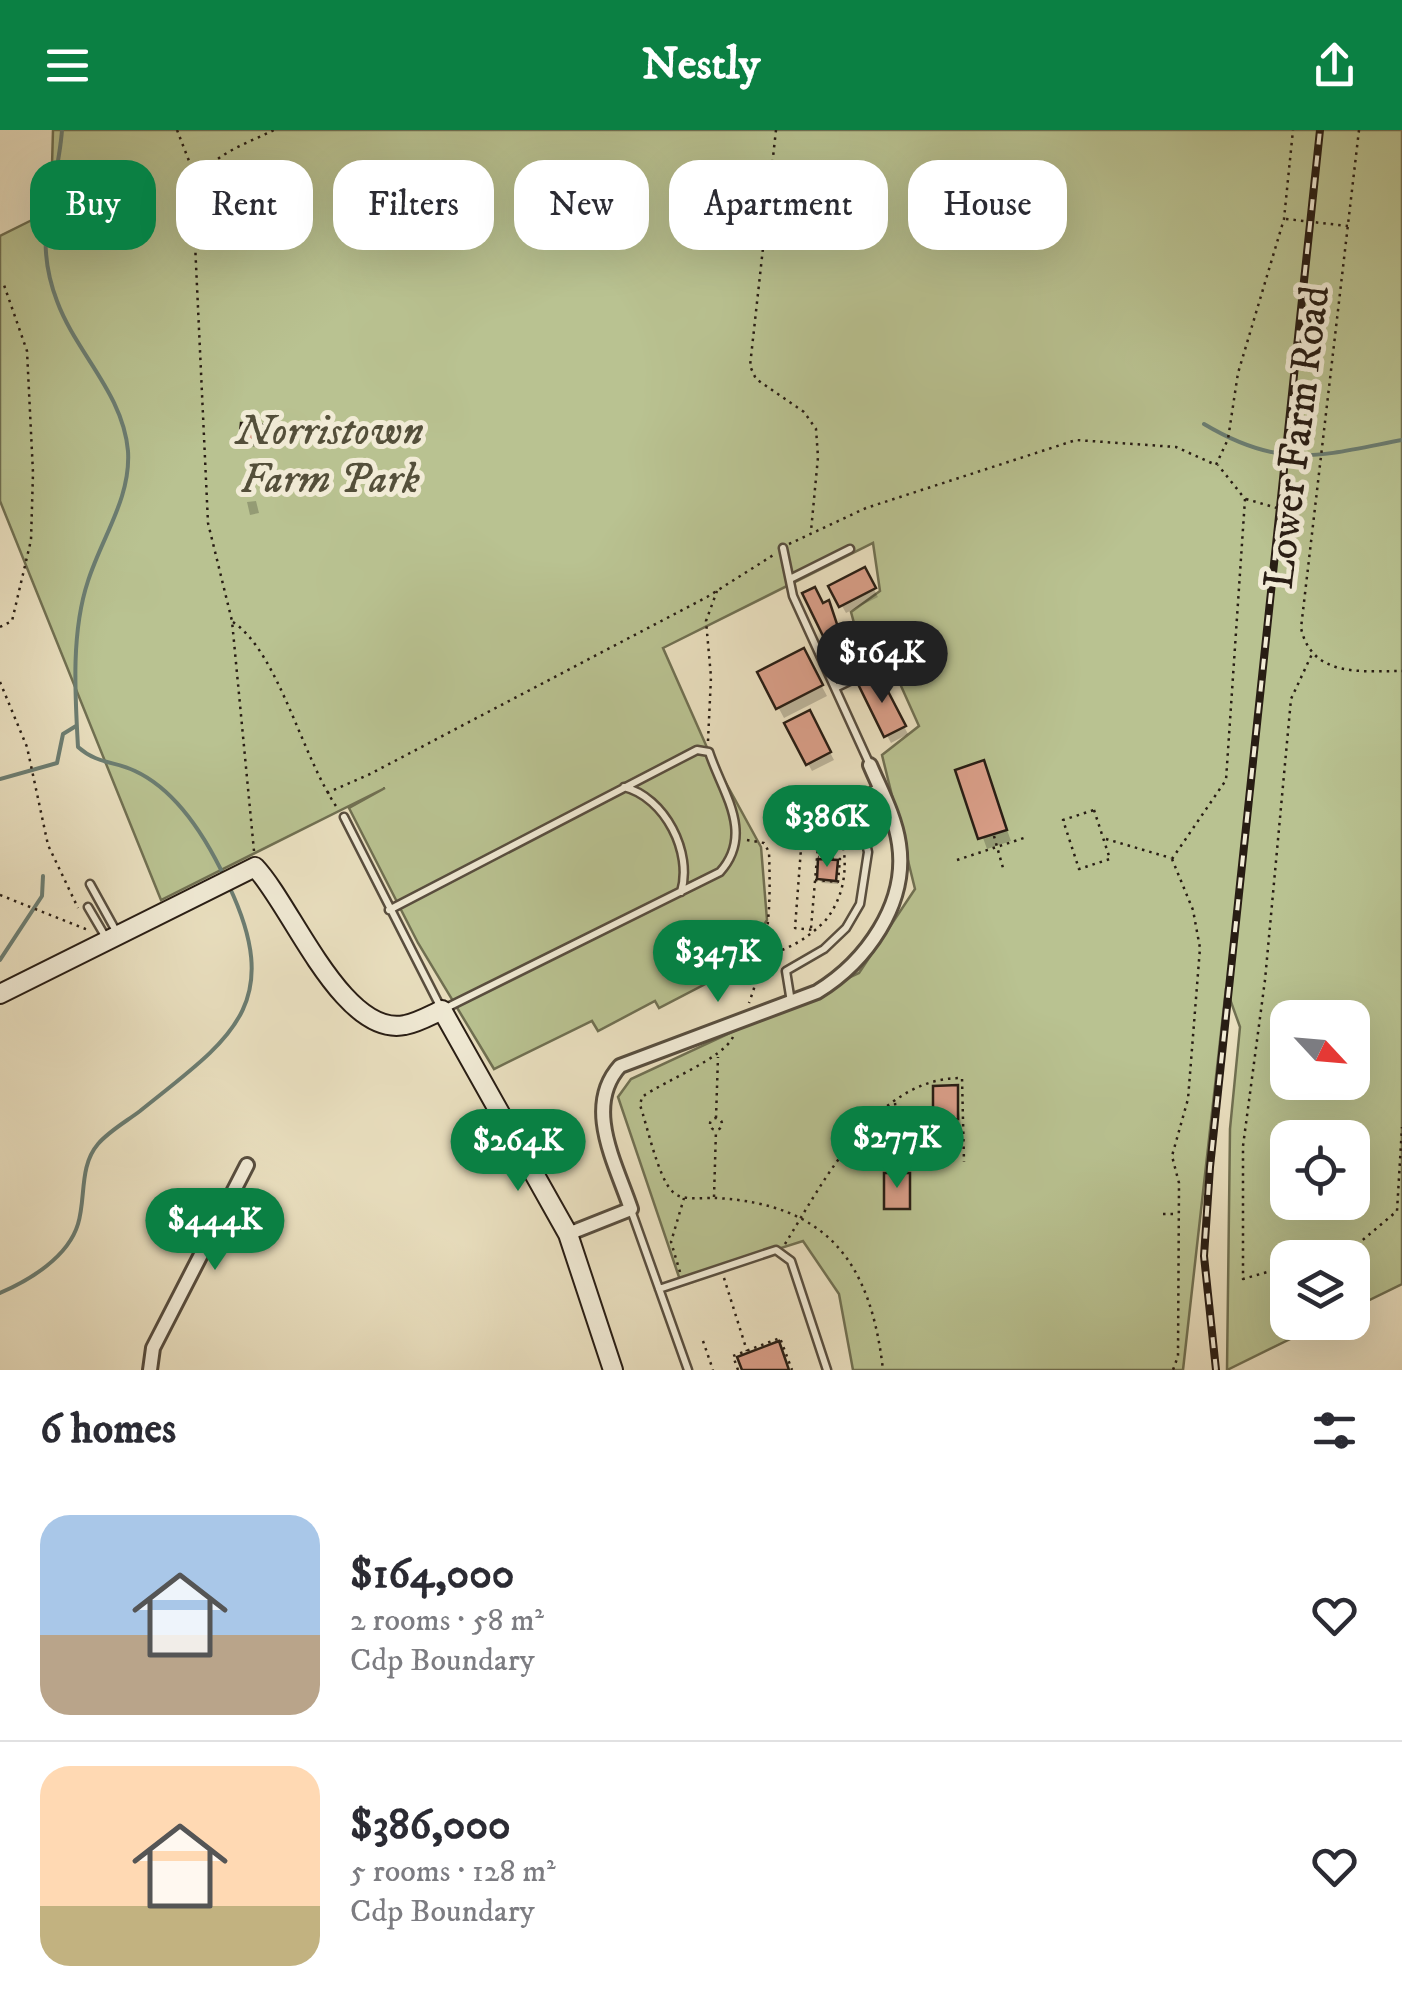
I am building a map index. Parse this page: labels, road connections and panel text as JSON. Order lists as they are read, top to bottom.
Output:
{
  "streets": {
    "path": ["Lower Farm Road"]
  },
  "parks": ["Norristown Farm Park"],
  "north": "bottom right",
  "page": {
    "header": "Nestly",
    "chip": [
      "Buy",
      "Rent",
      "Filters",
      "New",
      "Apartment",
      "House"
    ],
    "price": [
      "$164K",
      "$386K",
      "$347K",
      "$277K",
      "$264K",
      "$444K"
    ],
    "heading": "6 homes",
    "list": [
      {
        "name": "$164,000",
        "note": "2 rooms · 58 m² · Cdp Boundary"
      },
      {
        "name": "$386,000",
        "note": "5 rooms · 128 m² · Cdp Boundary"
      }
    ]
  }
}
